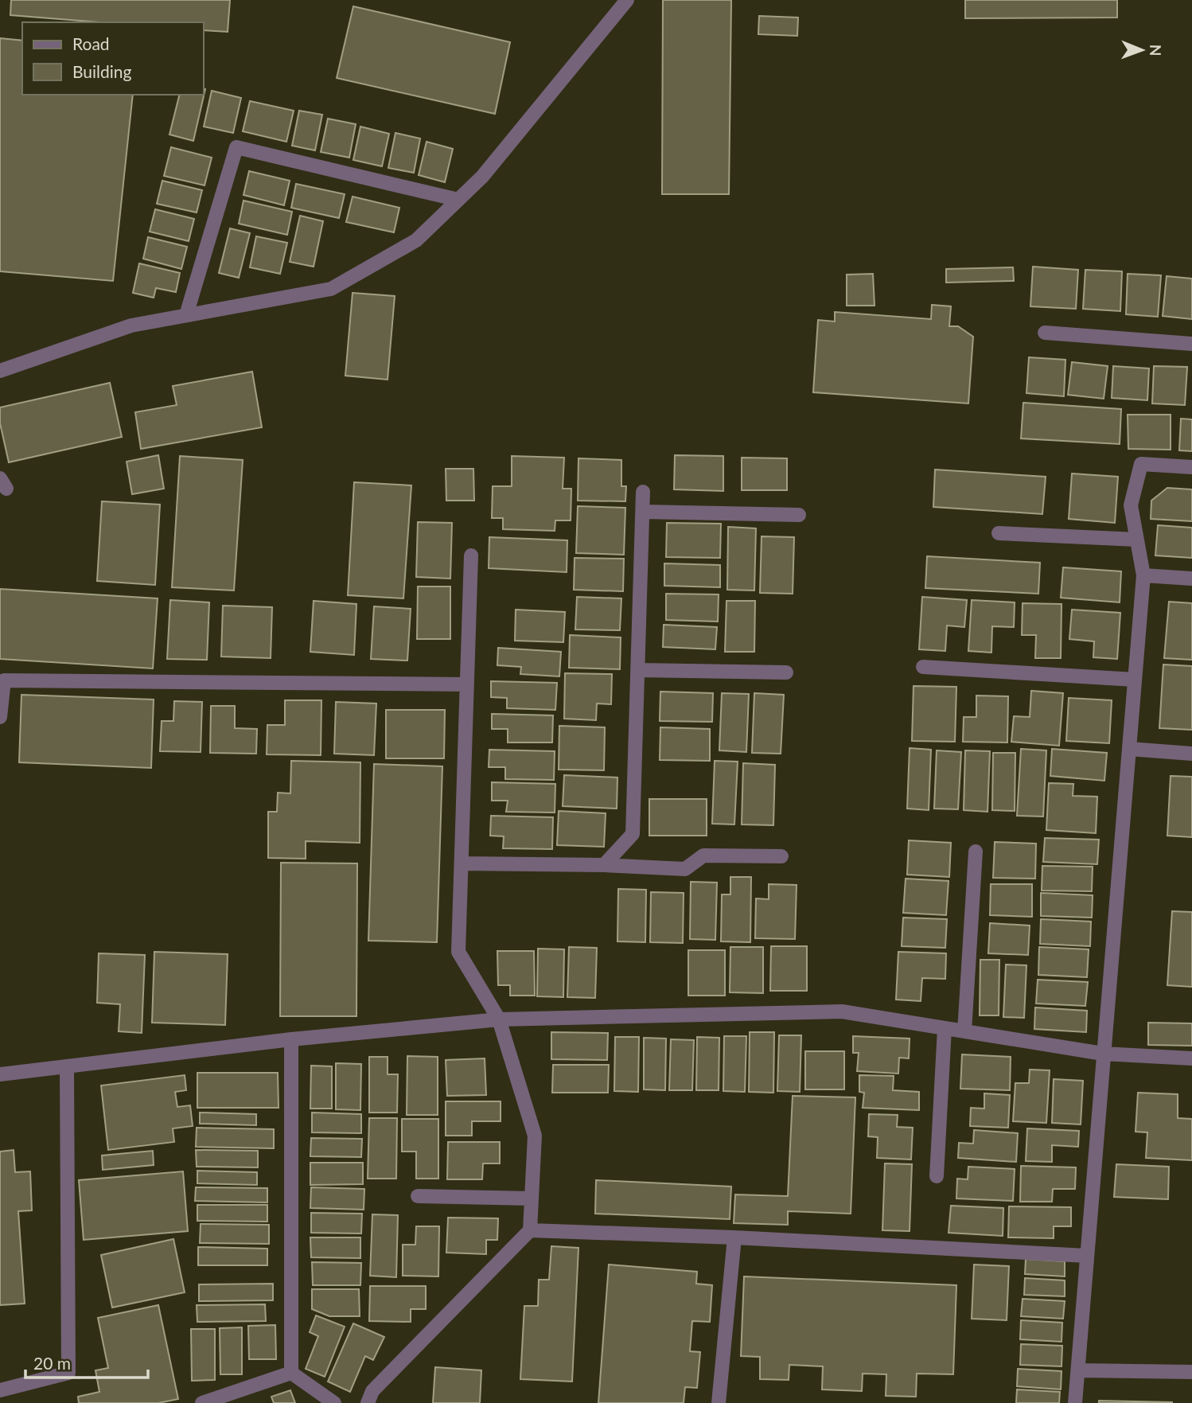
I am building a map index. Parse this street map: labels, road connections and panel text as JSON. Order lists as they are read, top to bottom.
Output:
{
  "legend": ["Road", "Building"],
  "scale_bar": "20 m",
  "north": "right"
}
